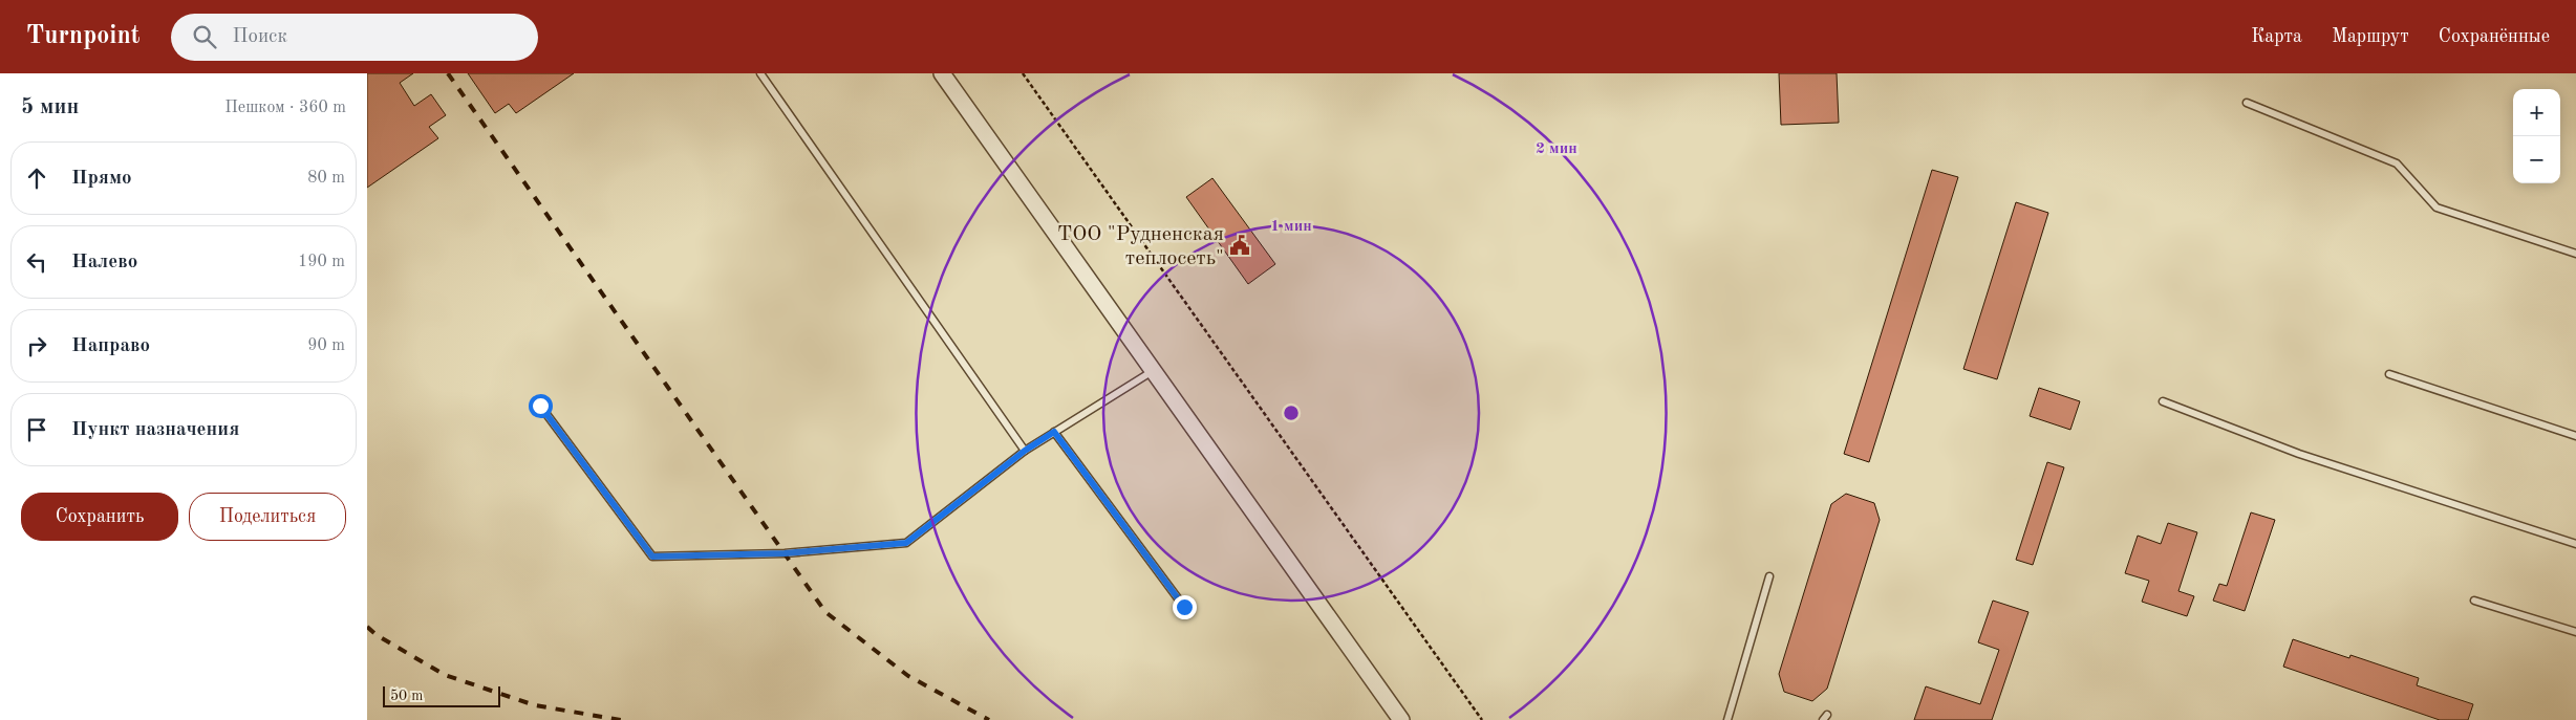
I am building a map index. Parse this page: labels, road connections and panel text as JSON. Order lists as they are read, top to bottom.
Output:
{
  "places": {
    "public building": ["ТОО \"Рудненская теплосеть\""]
  },
  "scale_bar": "50 m",
  "page": {
    "header": "Turnpoint",
    "search": "Поиск",
    "nav": ["Карта", "Маршрут", "Сохранённые"],
    "heading": ["5 мин", "Пешком · 360 m"],
    "map_buttons": ["+", "−"],
    "list": [
      ["Прямо", "80 m"],
      ["Налево", "190 m"],
      ["Направо", "90 m"],
      "Пункт назначения"
    ],
    "buttons": ["Сохранить", "Поделиться"],
    "scale": "50 m"
  },
  "rings": ["2 мин", "1 мин"]
}
